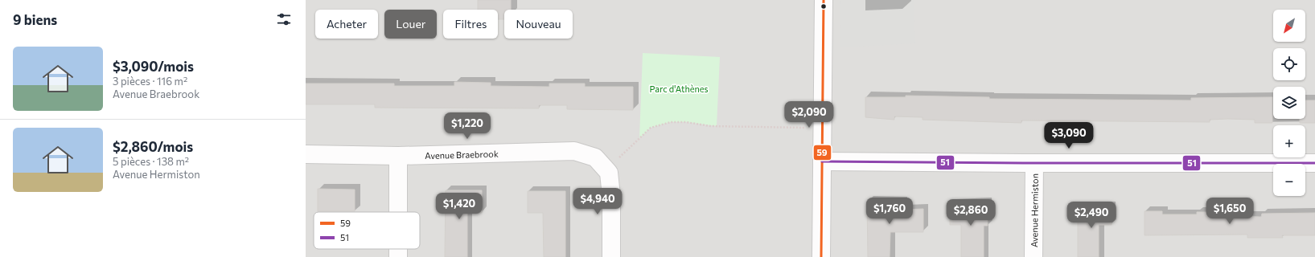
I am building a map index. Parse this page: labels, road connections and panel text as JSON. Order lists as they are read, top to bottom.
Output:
{
  "streets": {
    "street": ["Avenue Braebrook", "Avenue Hermiston"]
  },
  "parks": ["Parc d'Athènes"],
  "lines": ["transit line 59", "transit line 51"],
  "legend": ["59", "51"],
  "north": "bottom left",
  "page": {
    "heading": "9 biens",
    "map_buttons": ["+", "−"],
    "chip": [
      "Acheter",
      "Louer",
      "Filtres",
      "Nouveau"
    ],
    "list": [
      {
        "name": "$3,090/mois",
        "note": "3 pièces · 116 m² · Avenue Braebrook"
      },
      {
        "name": "$2,860/mois",
        "note": "5 pièces · 138 m² · Avenue Hermiston"
      }
    ],
    "price": [
      "$2,090",
      "$1,220",
      "$3,090",
      "$4,940",
      "$1,420",
      "$1,760",
      "$1,650",
      "$2,860",
      "$2,490"
    ]
  }
}
